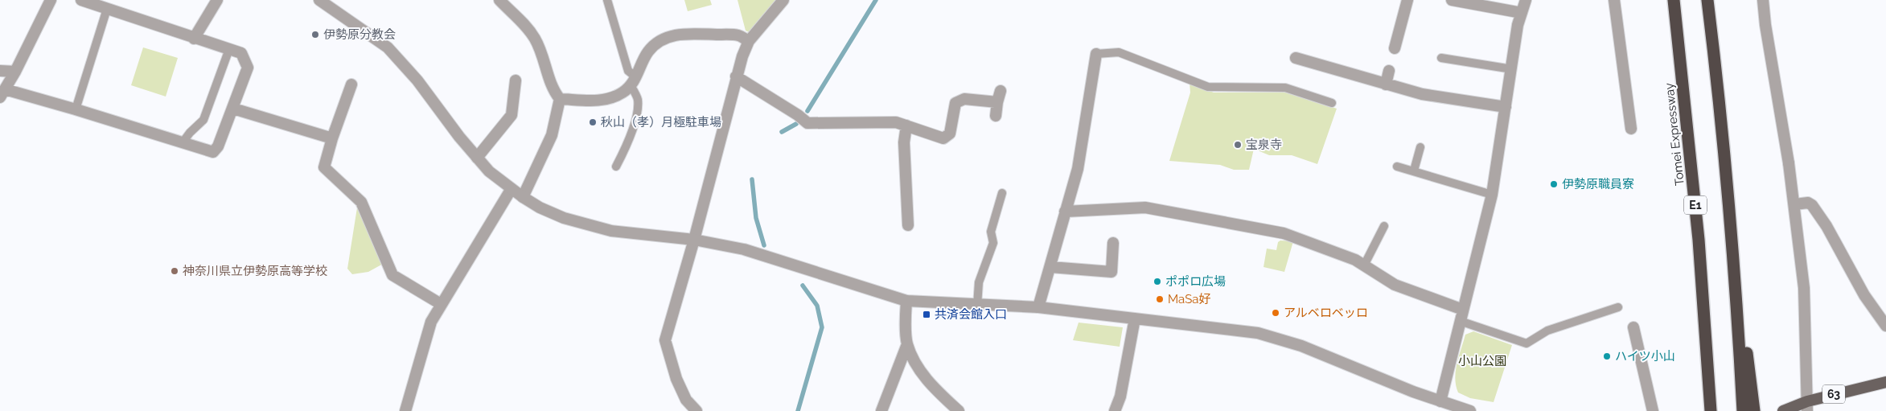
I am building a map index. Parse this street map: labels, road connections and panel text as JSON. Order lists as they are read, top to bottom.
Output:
{
  "streets": {
    "highway": ["Tomei Expressway", "E1"],
    "main road": ["63"]
  },
  "parks": ["小山公園"],
  "places": {
    "other": [
      "伊勢原分教会",
      "秋山（孝）月極駐車場",
      "宝泉寺",
      "伊勢原職員寮",
      "神奈川県立伊勢原高等学校",
      "ポポロ広場",
      "MaSa好",
      "アルベロベッロ",
      "ハイツ小山"
    ],
    "transit": ["共済会館入口"]
  }
}
